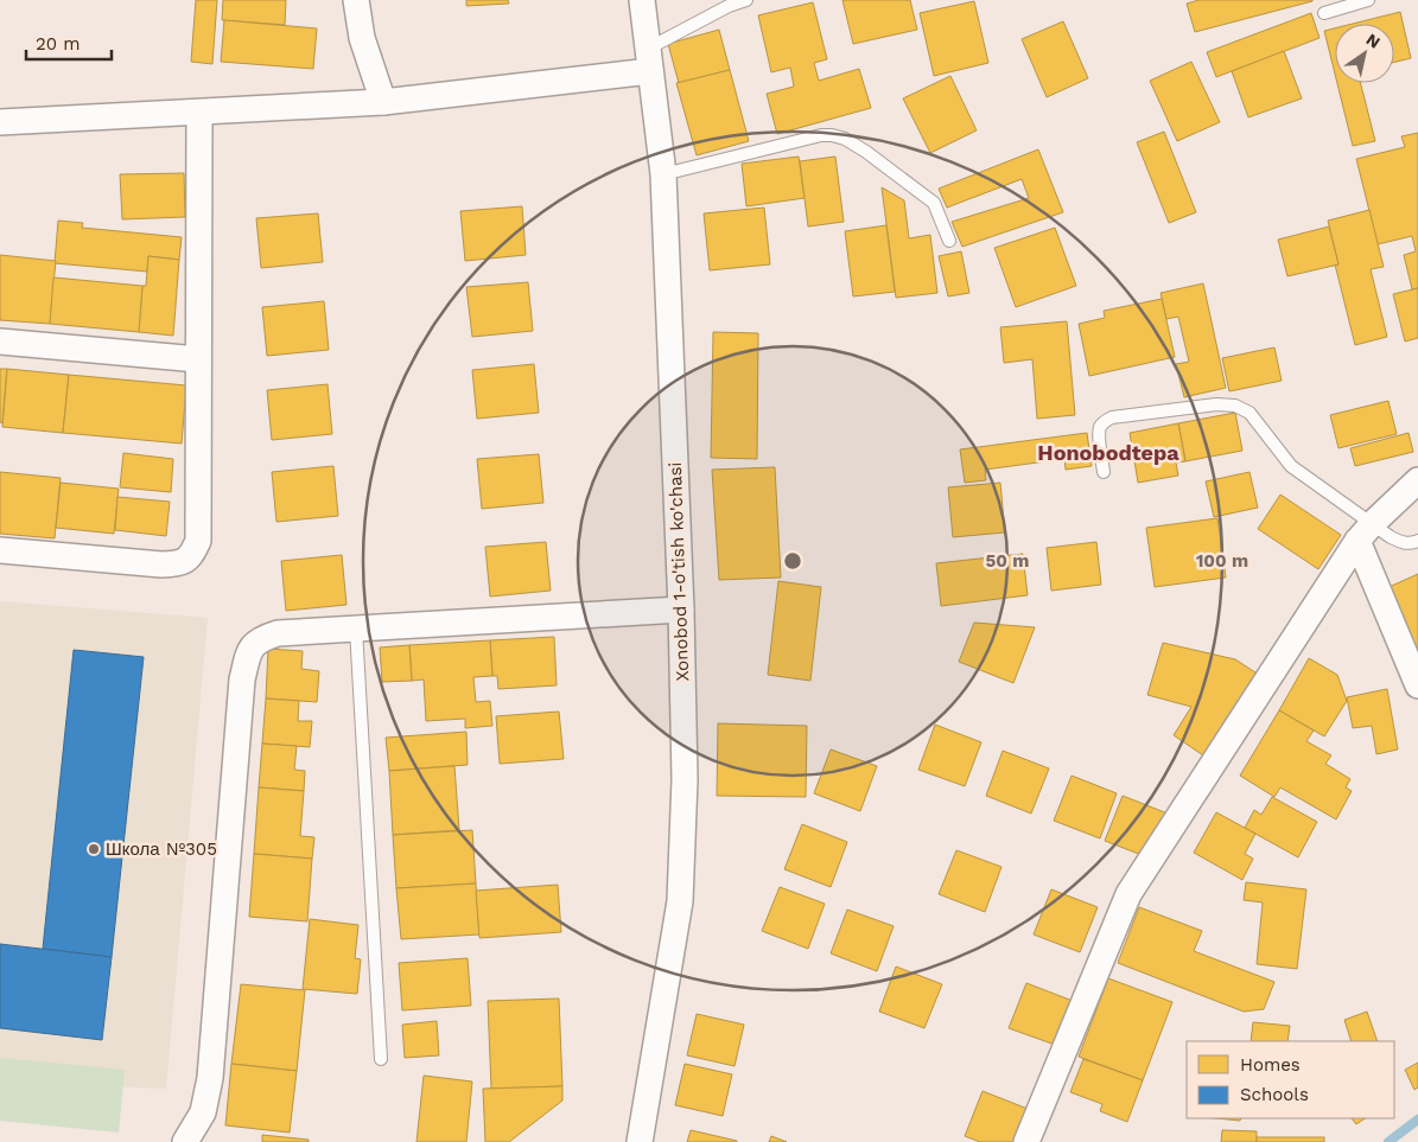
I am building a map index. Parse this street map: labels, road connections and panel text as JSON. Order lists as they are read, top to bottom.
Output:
{
  "streets": {
    "street": ["Xonobod 1-o'tish ko'chasi"]
  },
  "districts": ["Honobodtepa"],
  "places": ["Школа №305"],
  "legend": ["Homes", "Schools"],
  "scale_bar": "20 m",
  "north": "top right",
  "rings": ["50 m", "100 m"]
}
